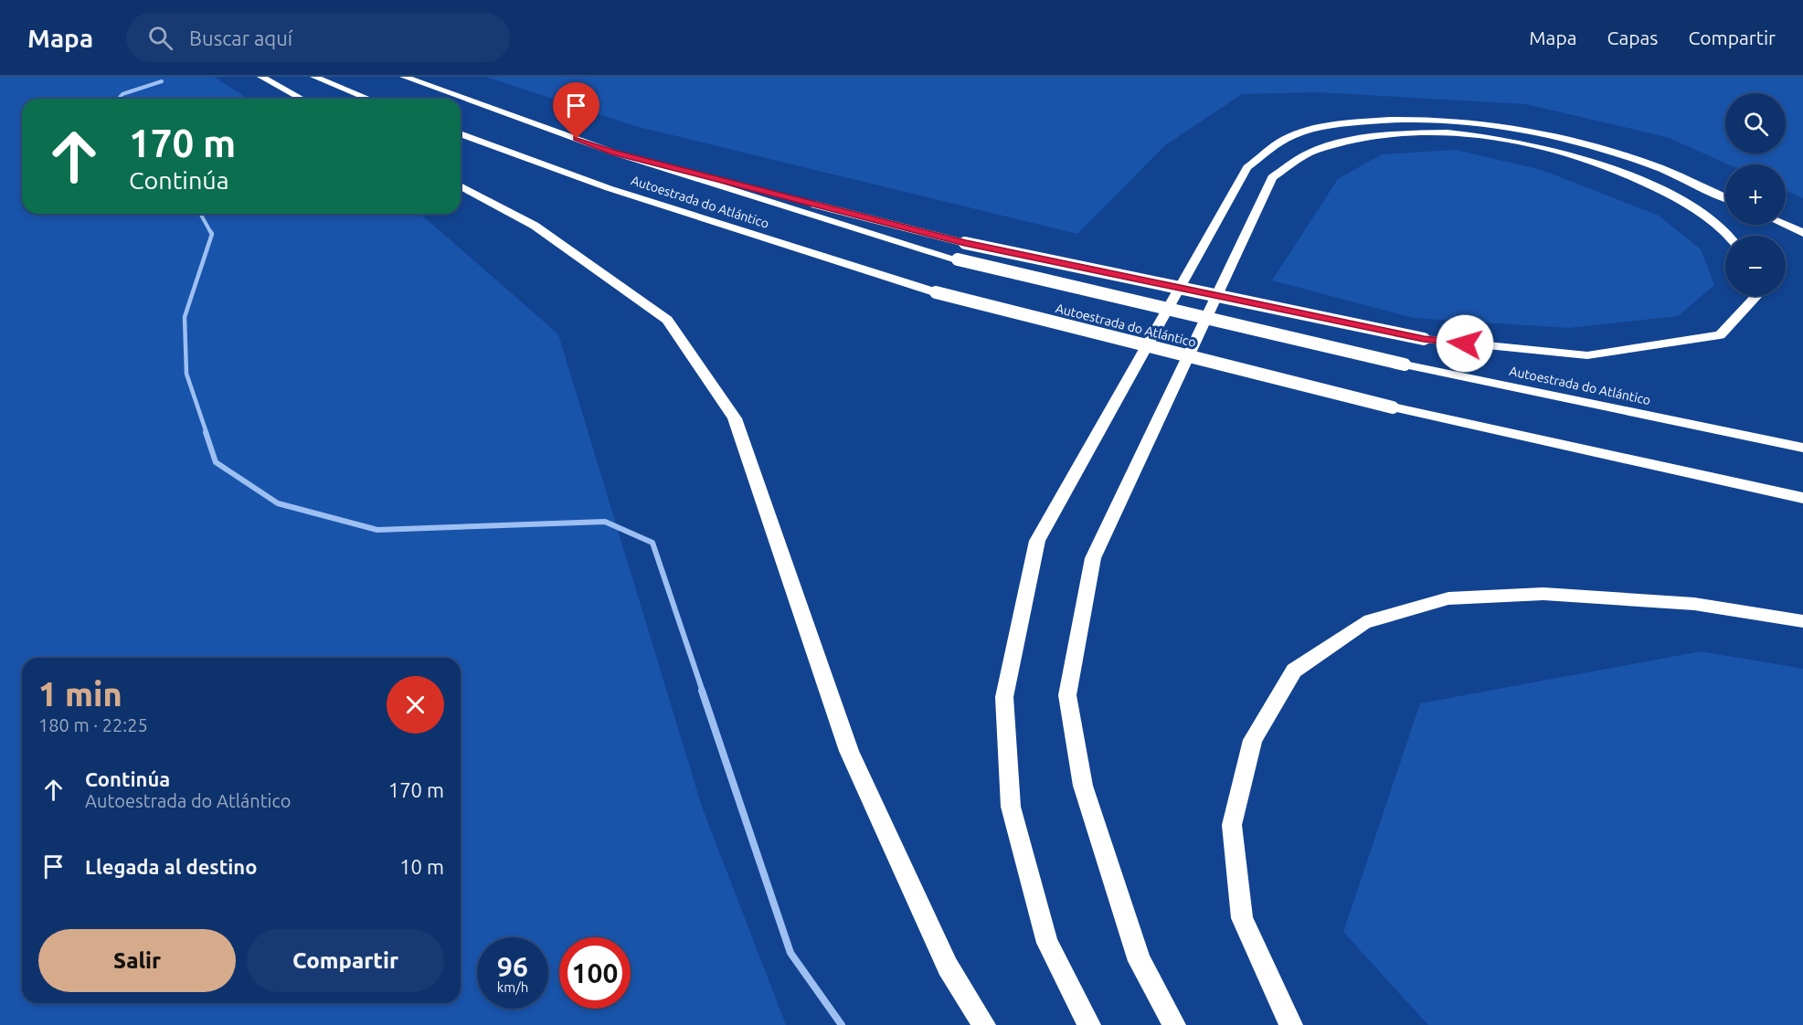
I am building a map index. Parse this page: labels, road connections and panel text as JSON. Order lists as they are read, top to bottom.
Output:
{
  "streets": {
    "highway": ["Autoestrada do Atlántico"]
  },
  "page": {
    "header": "Mapa",
    "search": "Buscar aquí",
    "nav": ["Mapa", "Capas", "Compartir"],
    "map_buttons": ["+", "−"],
    "turn": ["170 m", "Continúa"],
    "heading": ["1 min", "180 m · 22:25"],
    "list": [
      {
        "name": "Continúa",
        "note": "Autoestrada do Atlántico",
        "value": "170 m"
      },
      {
        "name": "Llegada al destino",
        "value": "10 m"
      }
    ],
    "buttons": ["Salir", "Compartir"],
    "speed": "96 km/h",
    "limit": "100"
  }
}
